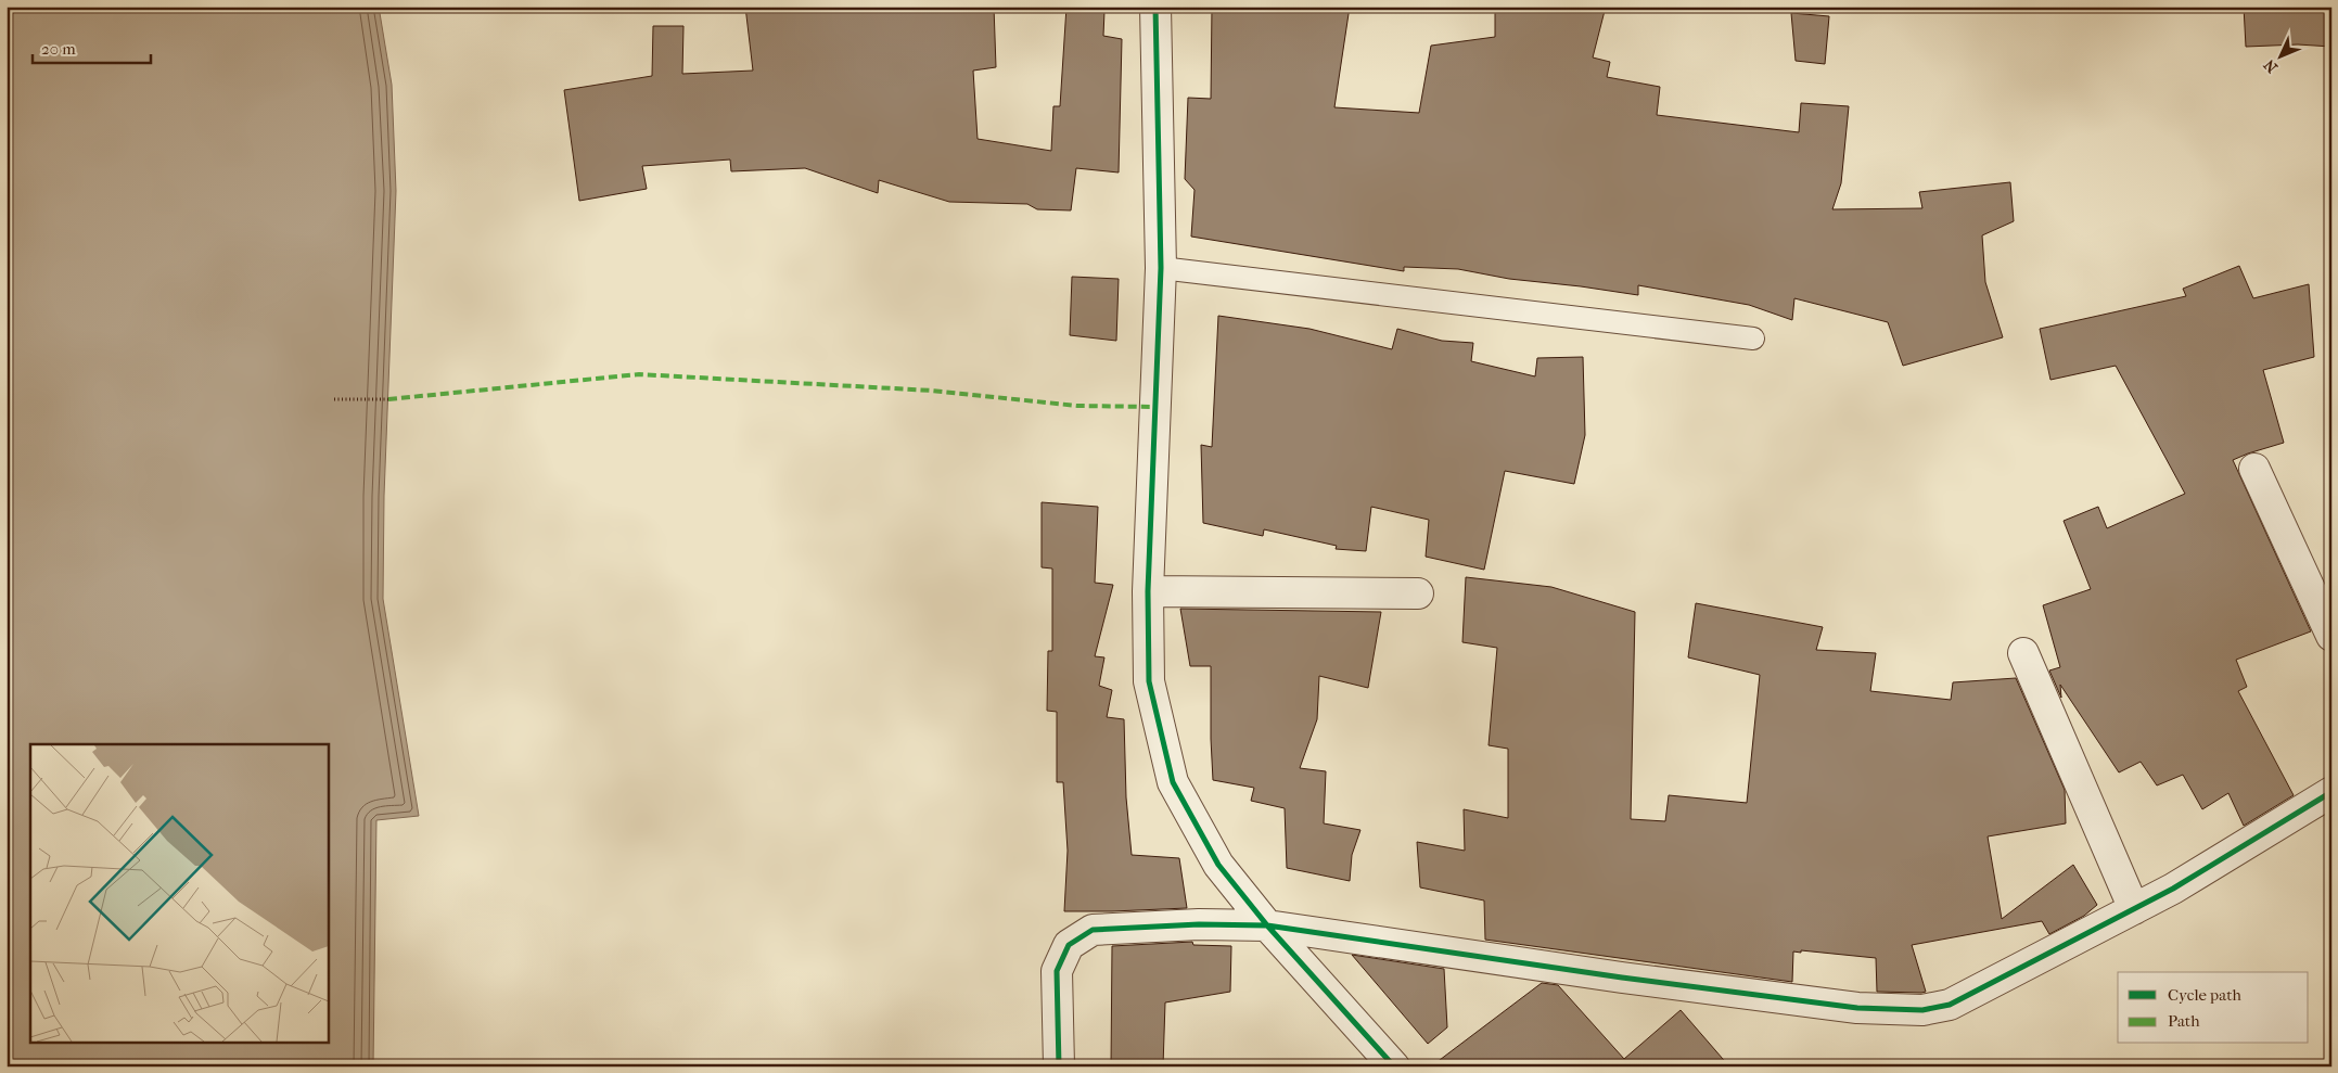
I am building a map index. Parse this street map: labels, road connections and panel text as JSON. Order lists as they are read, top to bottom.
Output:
{
  "legend": ["Cycle path", "Path"],
  "scale_bar": "20 m",
  "north": "bottom left"
}
